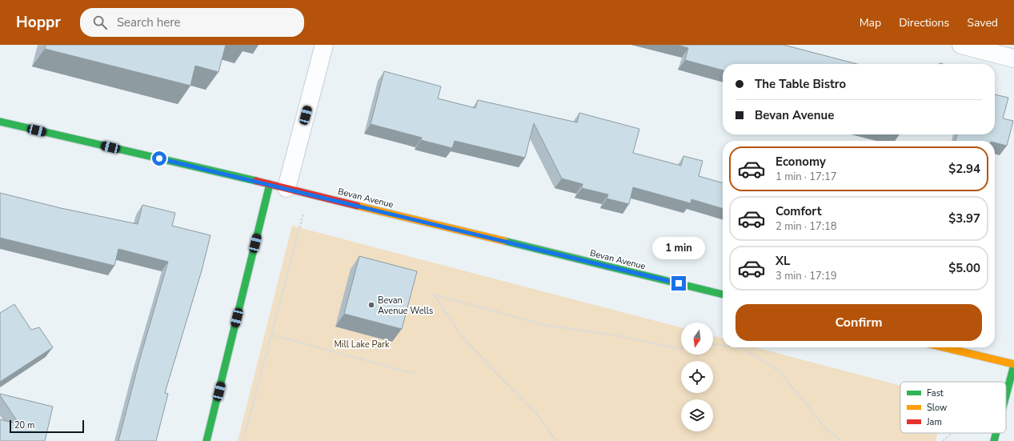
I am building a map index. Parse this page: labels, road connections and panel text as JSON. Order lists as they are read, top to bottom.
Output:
{
  "streets": {
    "street": ["Bevan Avenue"]
  },
  "parks": ["Mill Lake Park"],
  "places": ["Bevan Avenue Wells"],
  "legend": ["Fast", "Slow", "Jam"],
  "scale_bar": "20 m",
  "north": "bottom",
  "page": {
    "header": "Hoppr",
    "search": "Search here",
    "nav": ["Map", "Directions", "Saved"],
    "banner": ["The Table Bistro", "Bevan Avenue"],
    "list": [
      {
        "name": "Economy",
        "note": "1 min · 17:17",
        "value": "$2.94"
      },
      {
        "name": "Comfort",
        "note": "2 min · 17:18",
        "value": "$3.97"
      },
      {
        "name": "XL",
        "note": "3 min · 17:19",
        "value": "$5.00"
      }
    ],
    "bubble": "1 min",
    "buttons": "Confirm",
    "scale": "20 m"
  }
}
